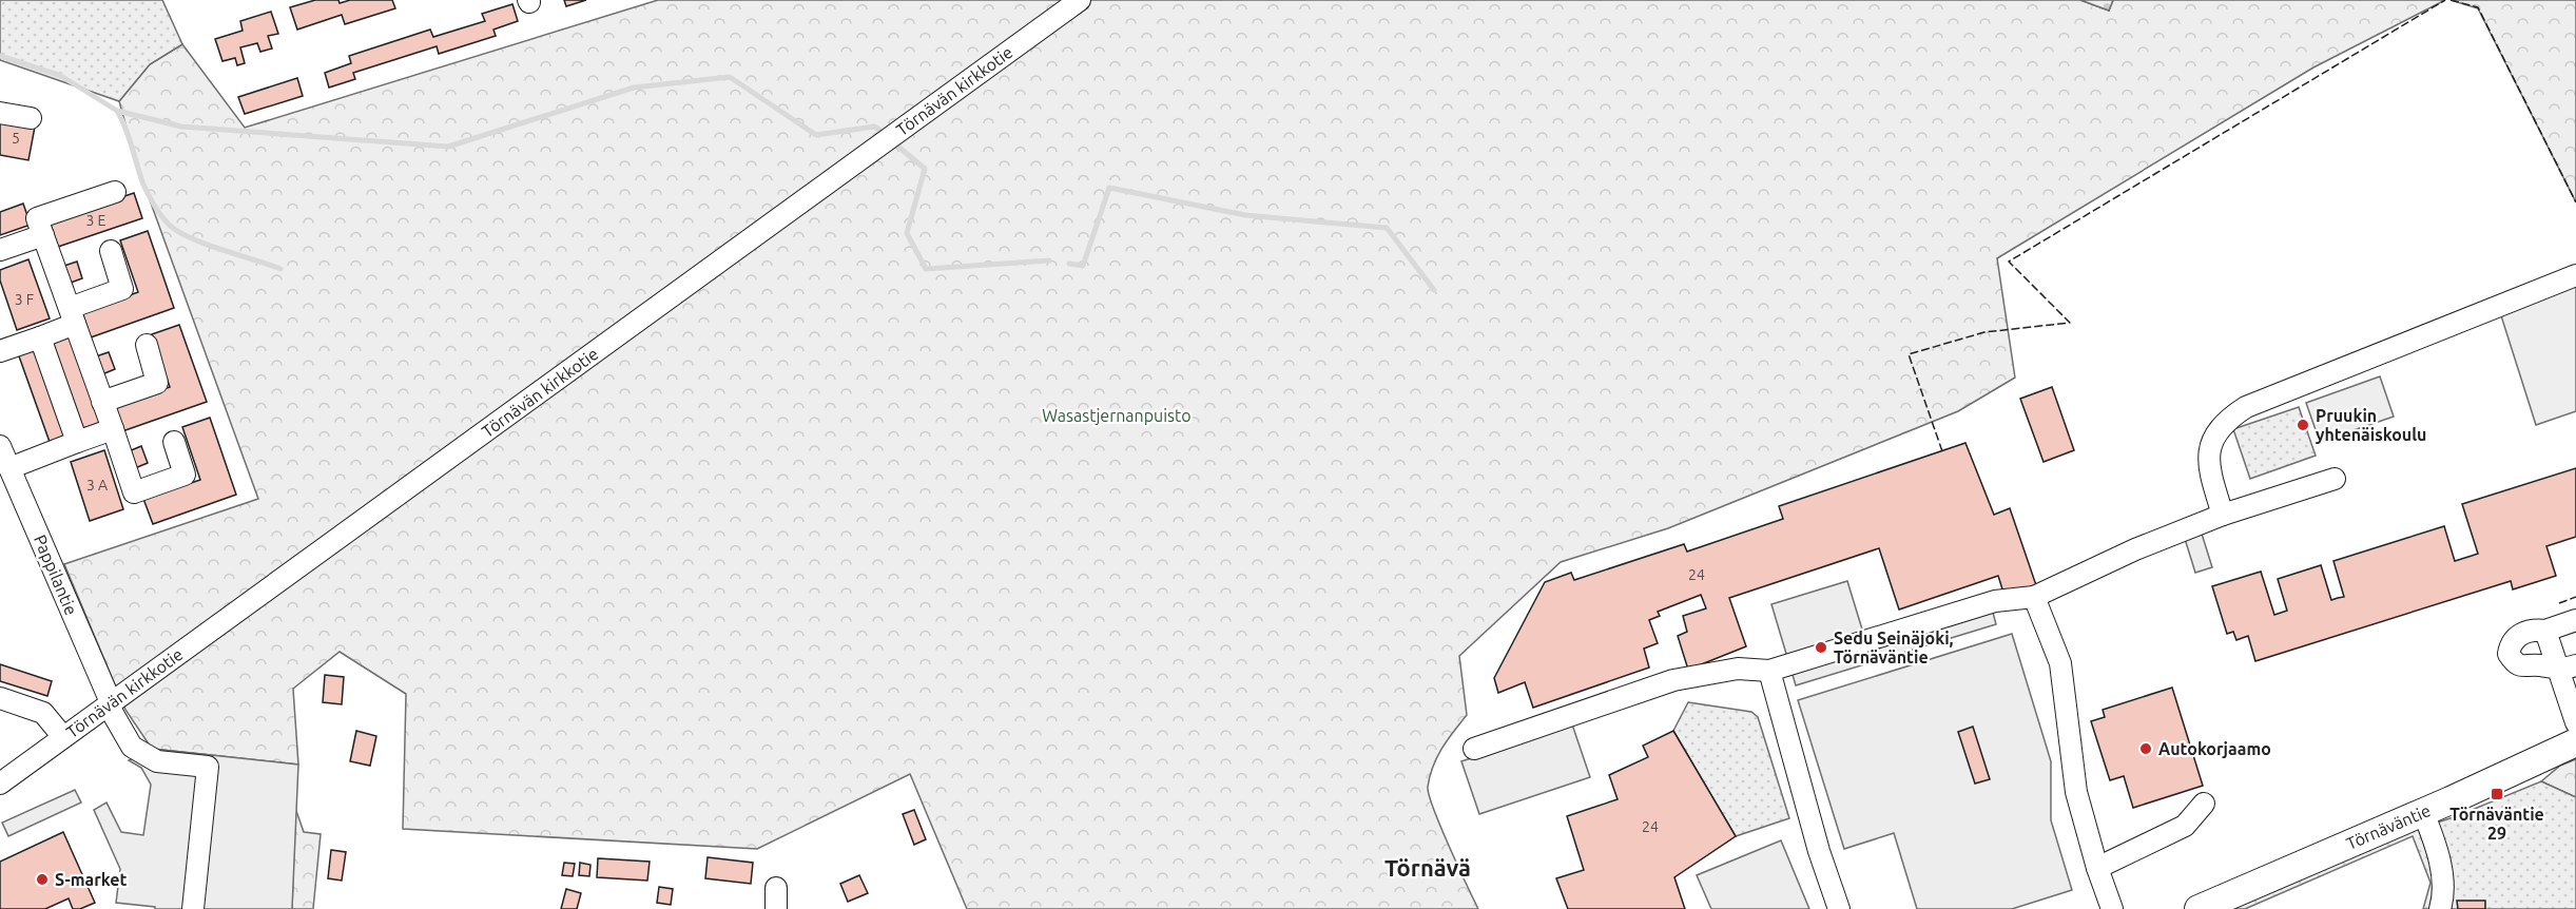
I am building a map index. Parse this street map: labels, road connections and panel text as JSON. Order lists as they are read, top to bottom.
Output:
{
  "streets": {
    "main road": ["Törnäväntie"],
    "street": ["Törnävän kirkkotie", "Pappilantie"]
  },
  "crossings": [
    ["Törnävän kirkkotie", "Pappilantie"]
  ],
  "districts": ["Törnävä"],
  "parks": ["Wasastjernanpuisto"],
  "places": {
    "other": [
      "Pruukin yhtenäiskoulu",
      "Sedu Seinäjoki, Törnäväntie",
      "Autokorjaamo",
      "S-market"
    ],
    "transit": ["Törnäväntie 29"]
  },
  "house_numbers": [
    "5",
    "3 E",
    "3 F",
    "3 A",
    "24",
    "24"
  ]
}
